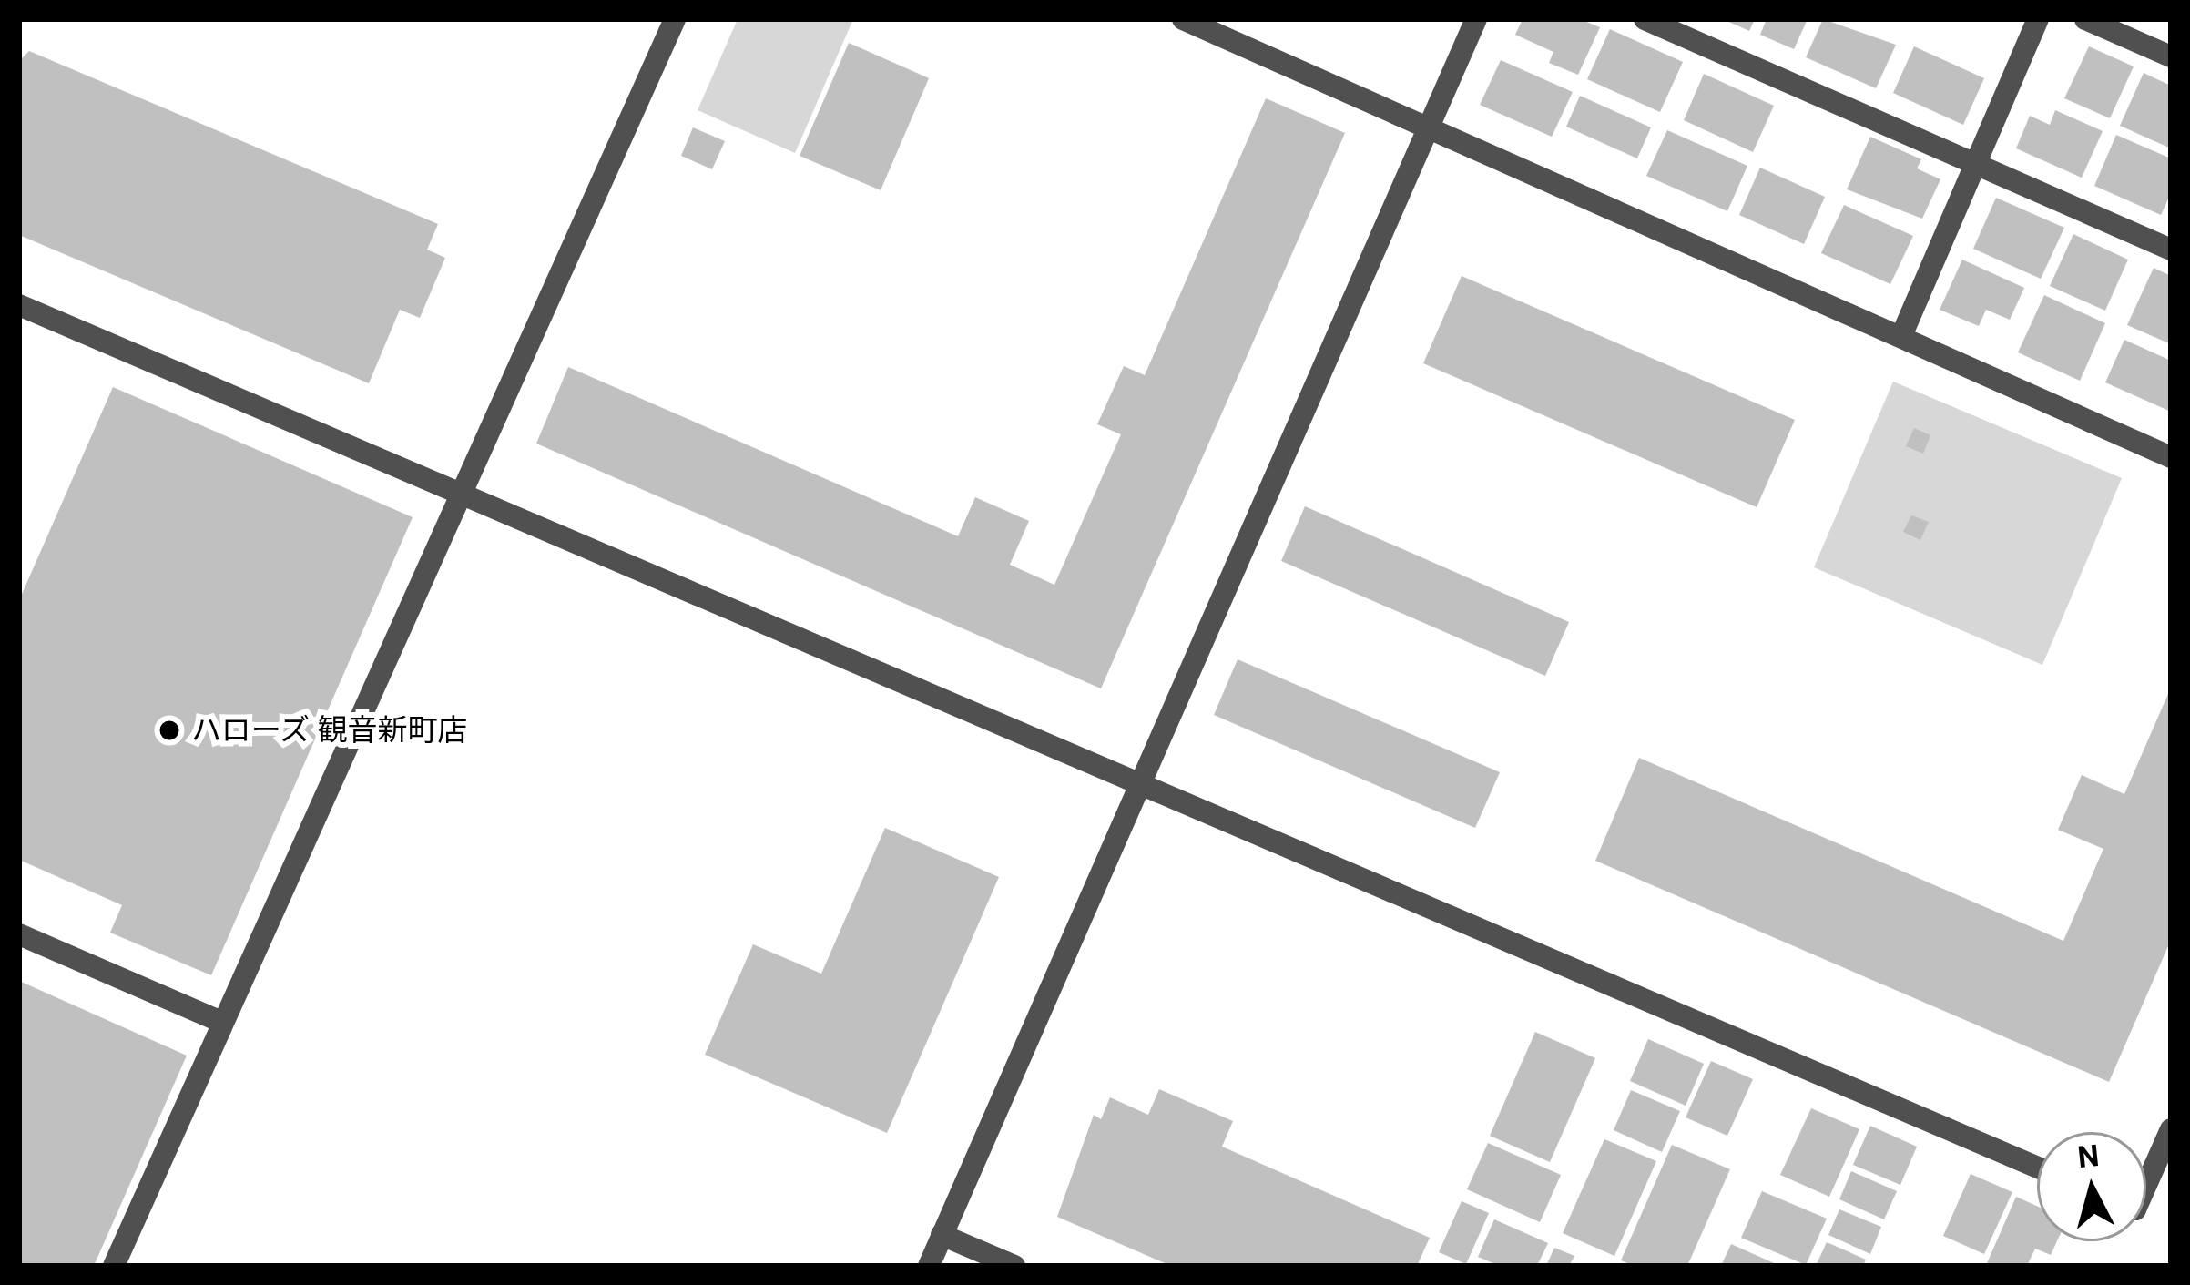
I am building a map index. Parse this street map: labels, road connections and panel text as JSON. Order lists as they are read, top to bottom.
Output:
{
  "places": ["ハローズ 観音新町店"],
  "north": "top"
}
